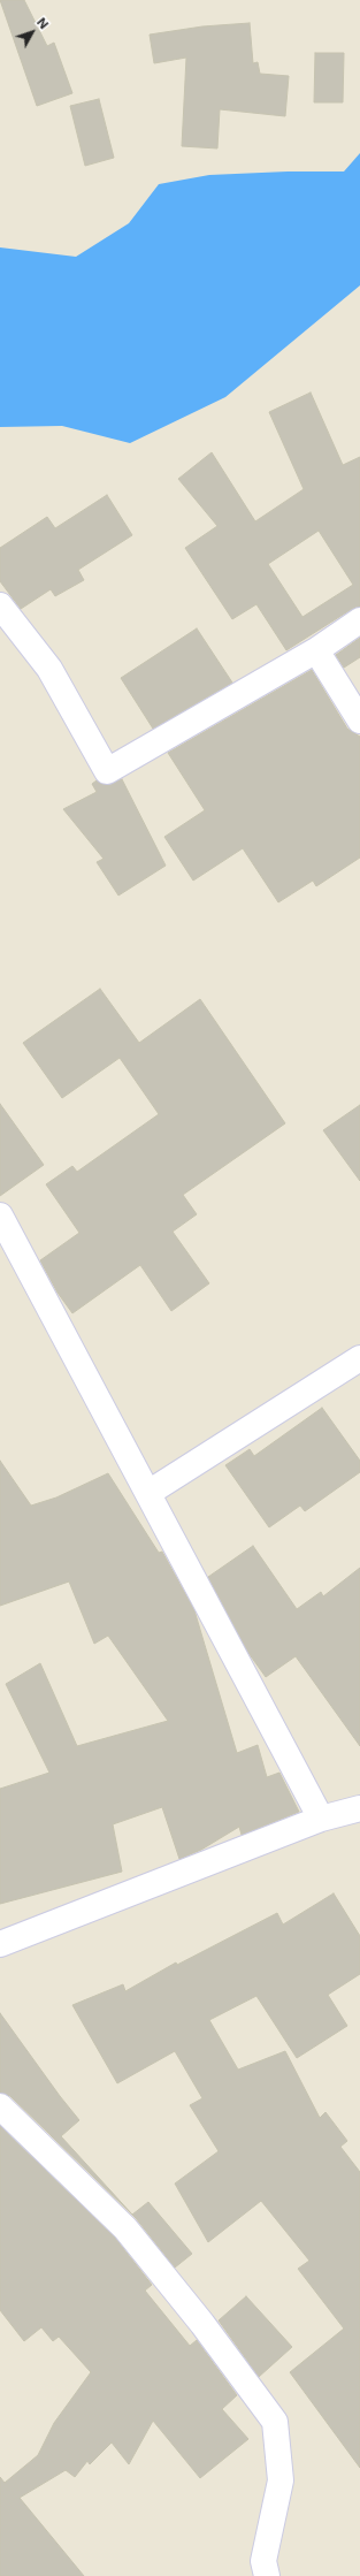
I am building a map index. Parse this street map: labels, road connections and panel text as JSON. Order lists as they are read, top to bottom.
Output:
{
  "north": "top right"
}
